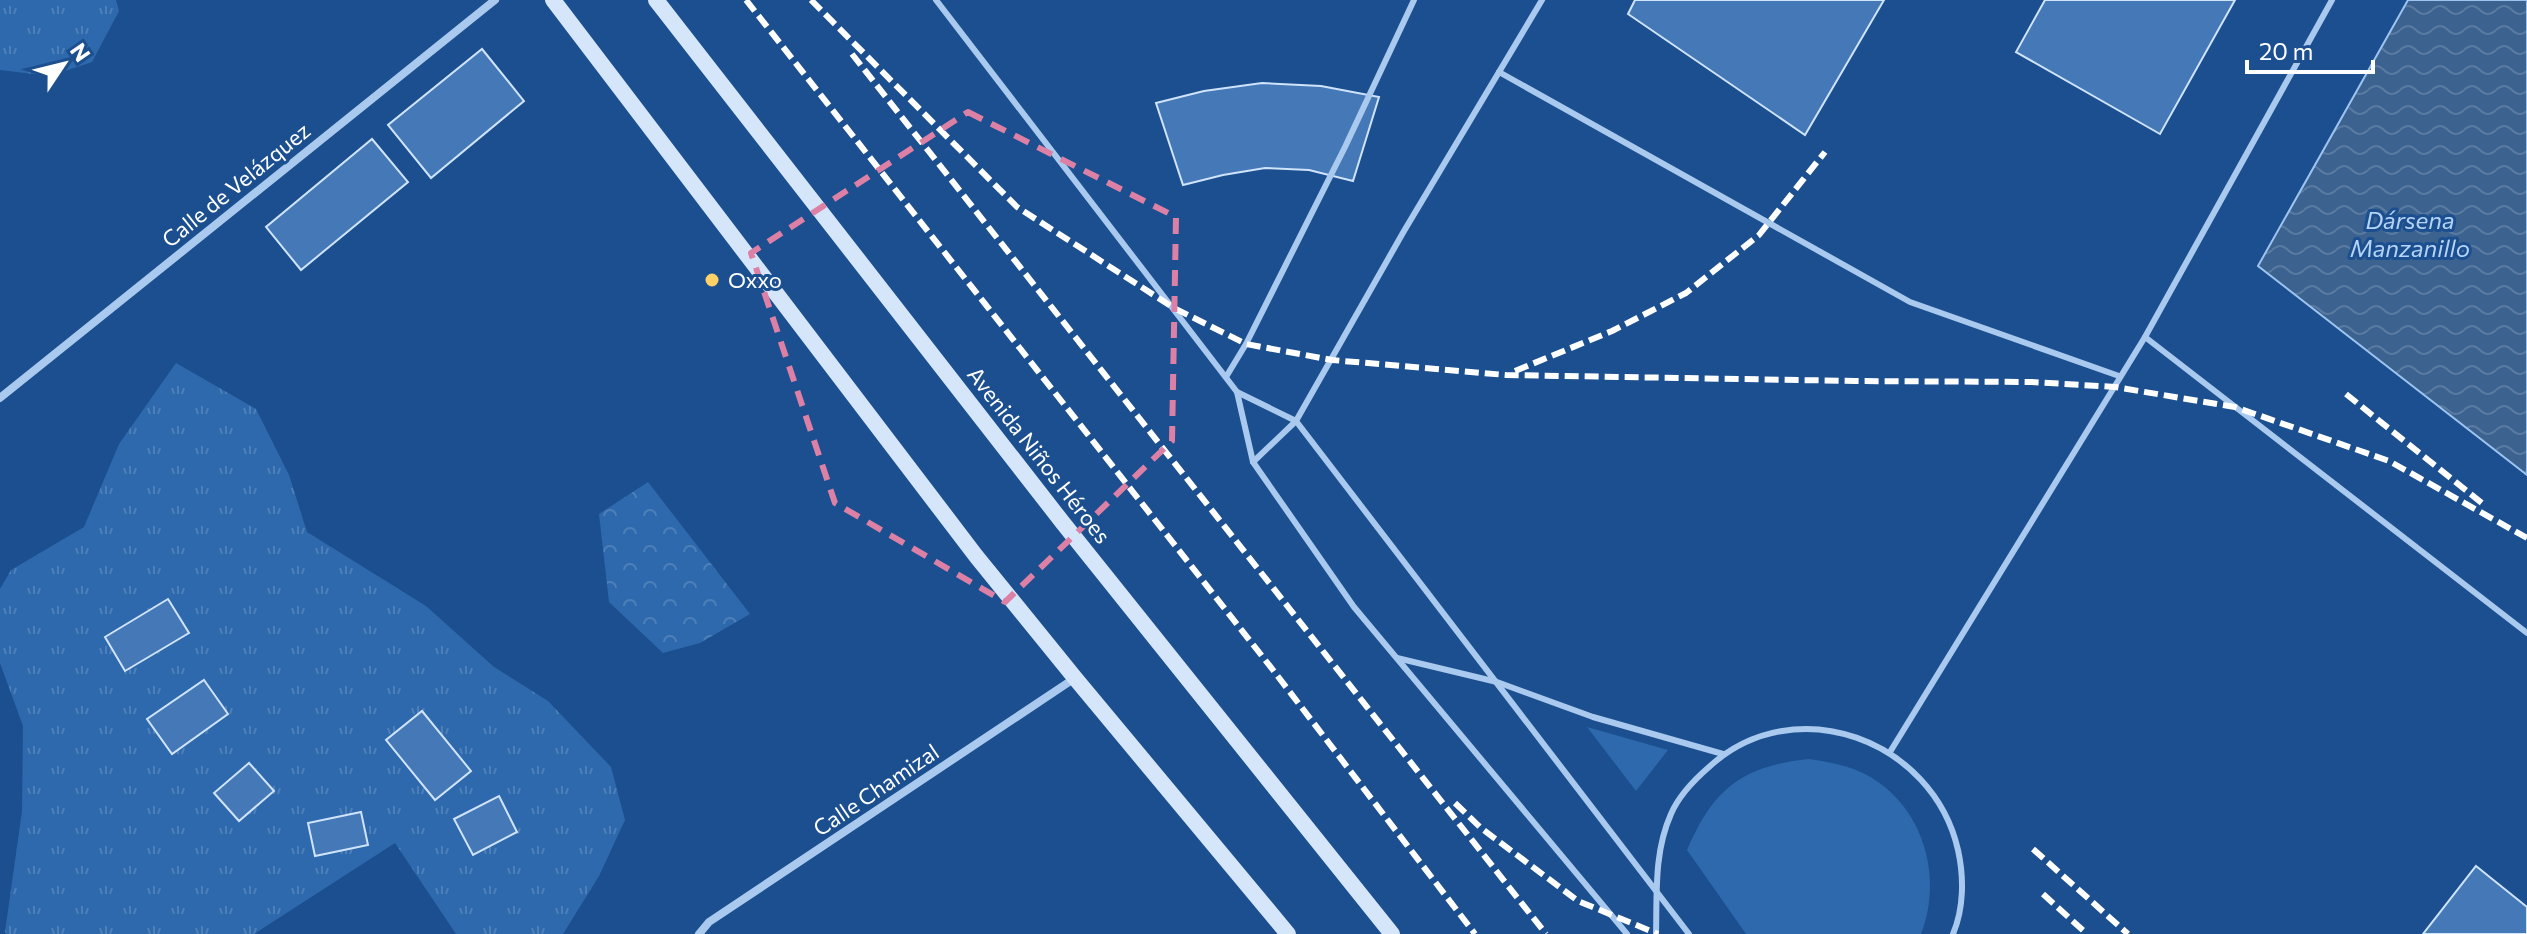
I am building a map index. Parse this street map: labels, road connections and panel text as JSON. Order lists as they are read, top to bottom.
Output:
{
  "streets": {
    "main road": ["Avenida Niños Héroes"],
    "street": ["Calle de Velázquez", "Calle Chamizal"]
  },
  "water": ["Dársena Manzanillo"],
  "places": ["Oxxo"],
  "scale_bar": "20 m",
  "north": "top right"
}
